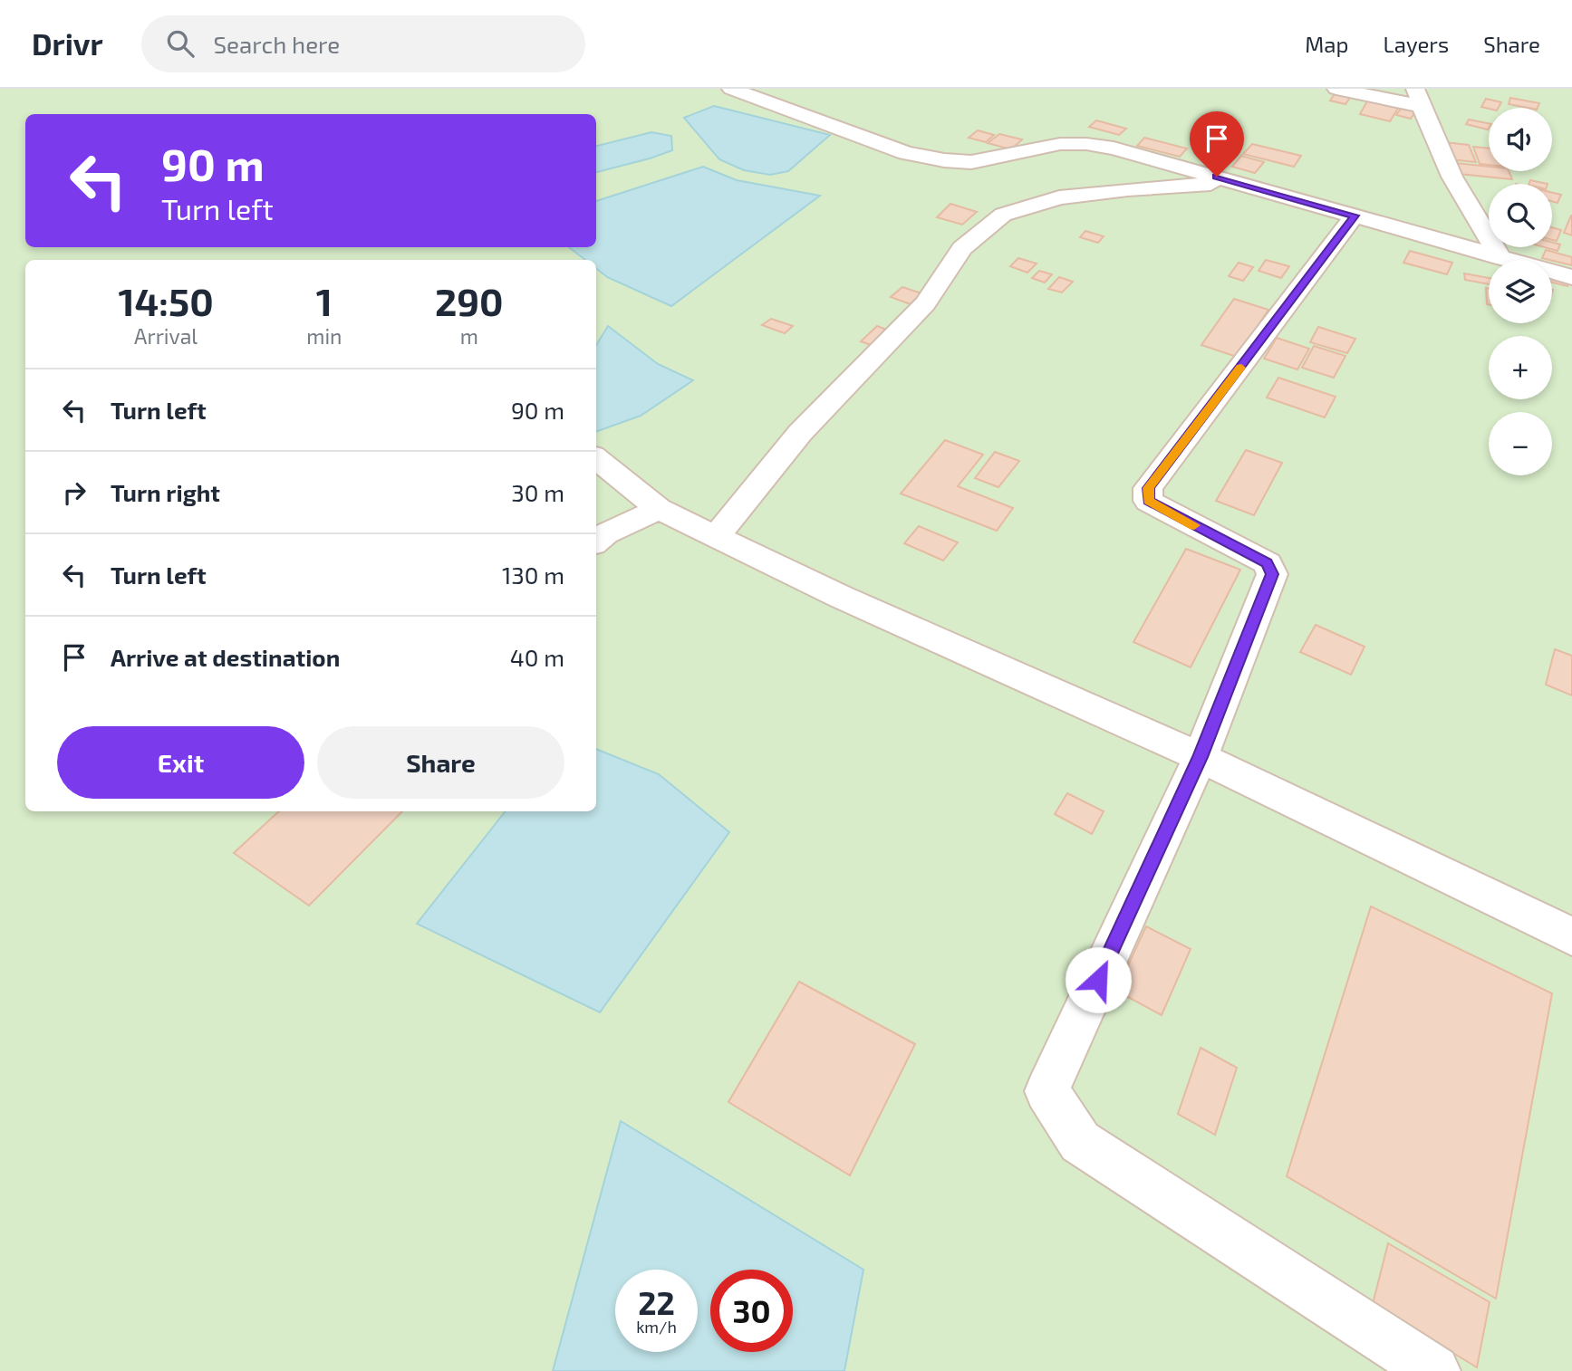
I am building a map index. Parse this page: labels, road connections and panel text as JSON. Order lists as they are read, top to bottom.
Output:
{
  "page": {
    "header": "Drivr",
    "search": "Search here",
    "nav": ["Map", "Layers", "Share"],
    "map_buttons": ["+", "−"],
    "turn": ["90 m", "Turn left"],
    "eta": [
      "14:50",
      "Arrival",
      "1",
      "min",
      "290",
      "m"
    ],
    "list": [
      {
        "name": "Turn left",
        "value": "90 m"
      },
      {
        "name": "Turn right",
        "value": "30 m"
      },
      {
        "name": "Turn left",
        "value": "130 m"
      },
      {
        "name": "Arrive at destination",
        "value": "40 m"
      }
    ],
    "buttons": ["Exit", "Share"],
    "speed": "22 km/h",
    "limit": "30"
  }
}
